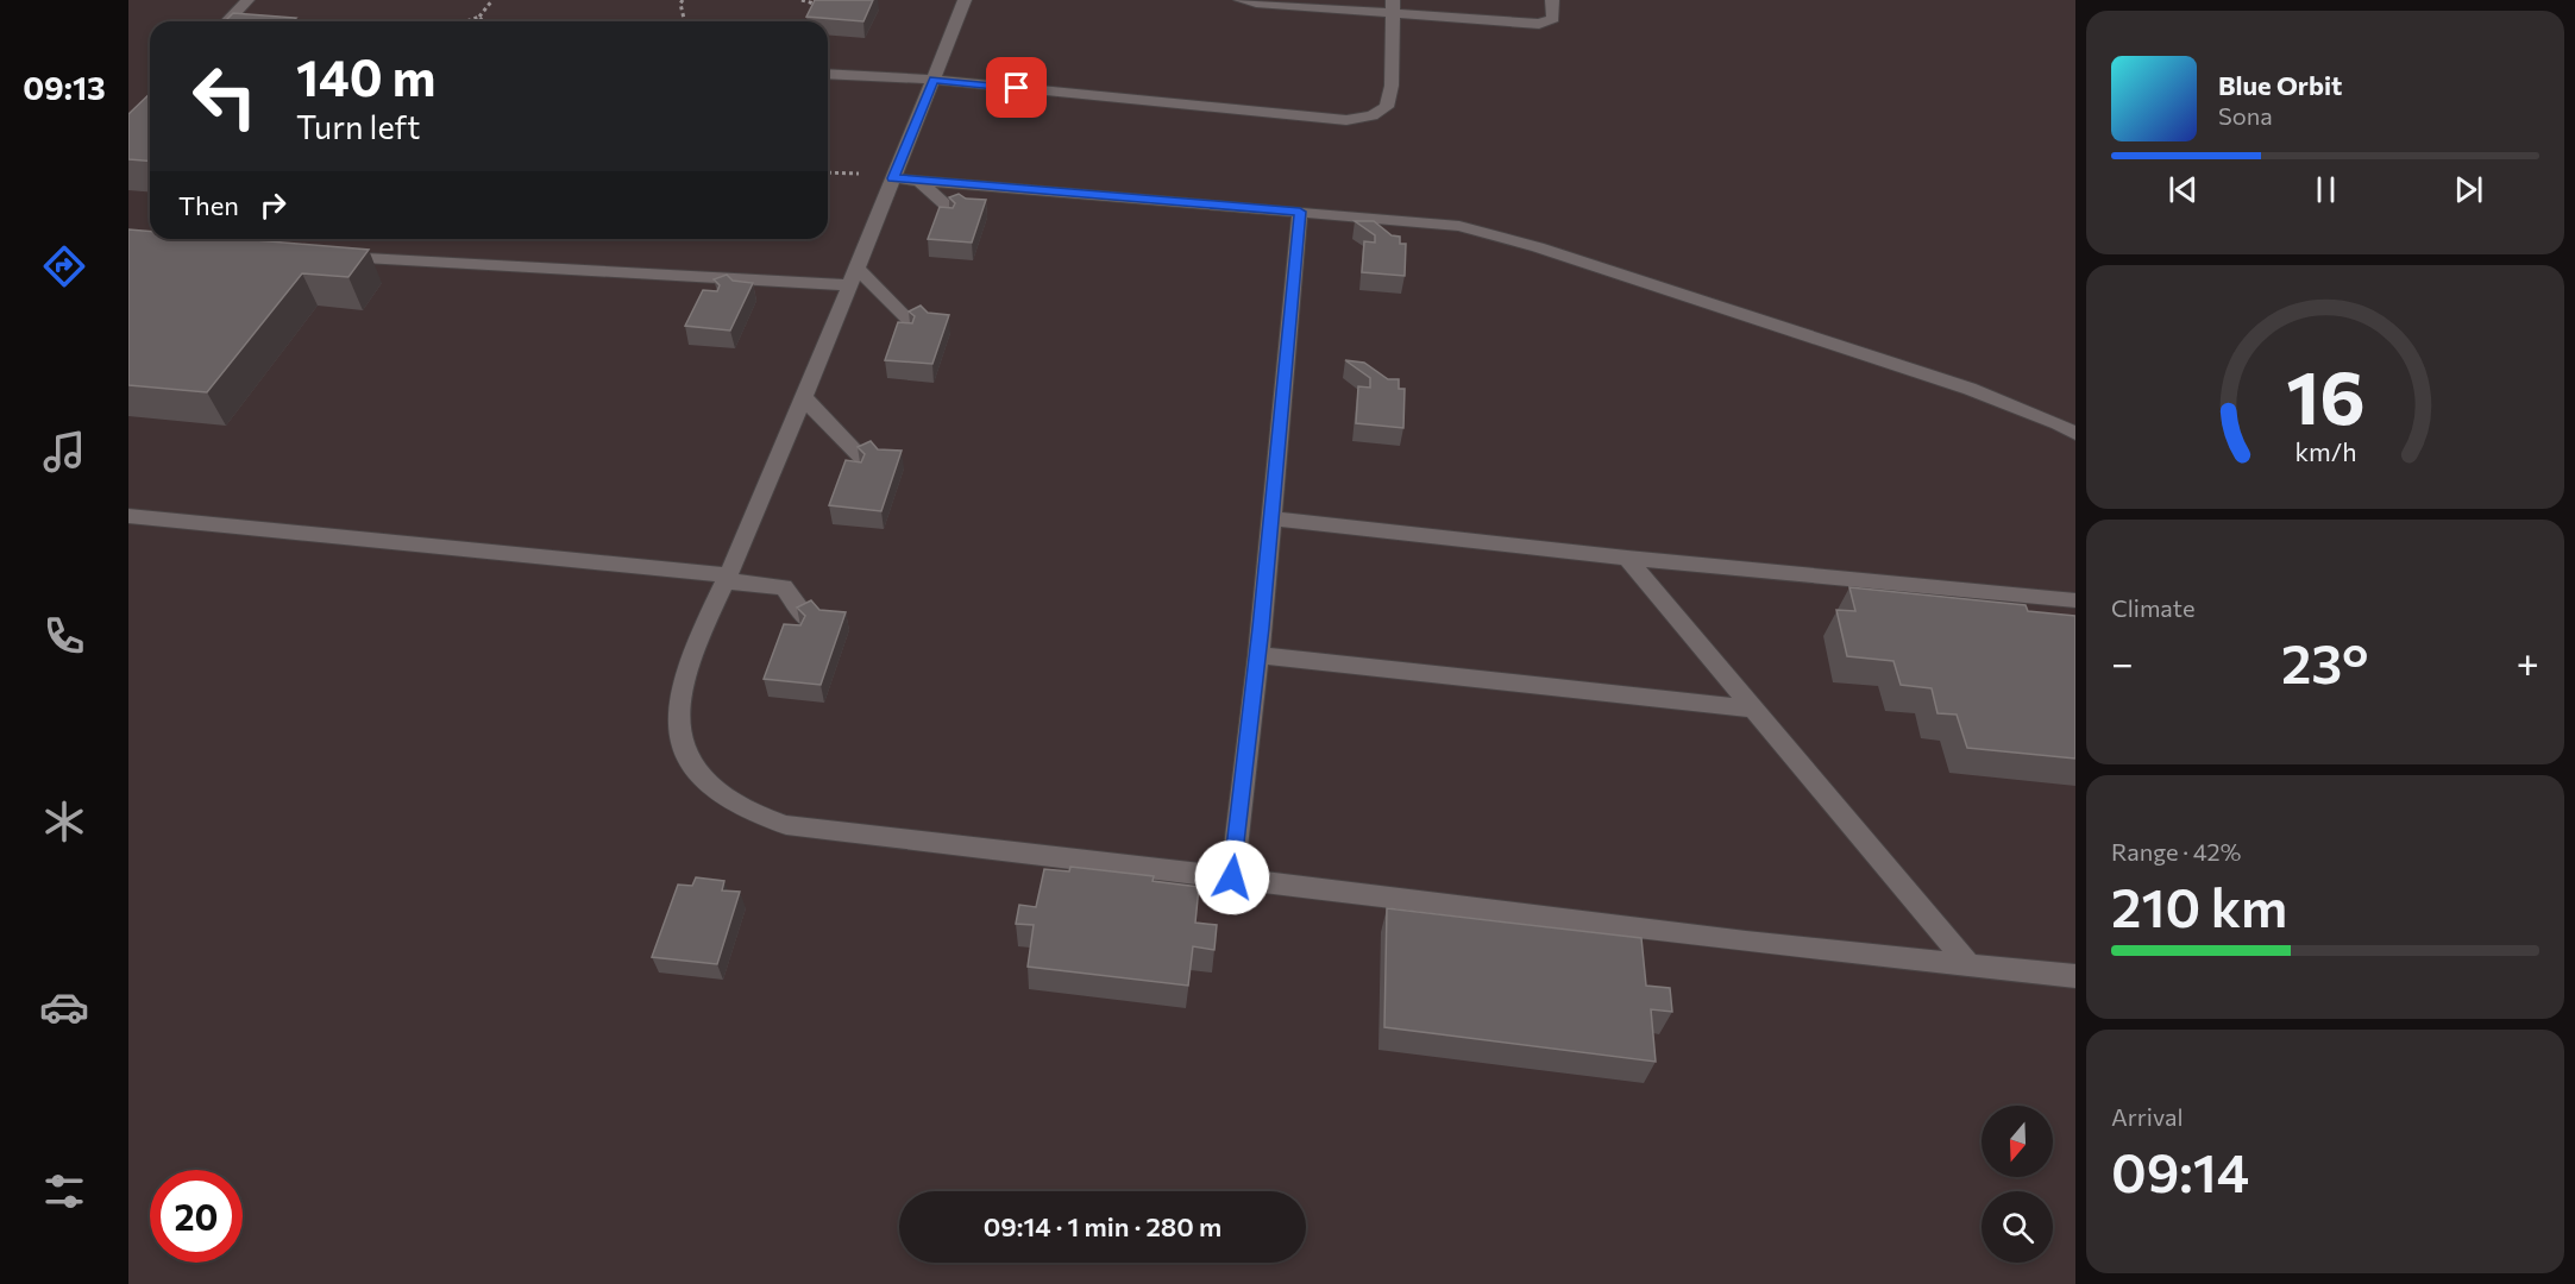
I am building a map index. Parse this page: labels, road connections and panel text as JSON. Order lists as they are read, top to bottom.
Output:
{
  "north": "bottom",
  "page": {
    "tabs": "09:13",
    "turn": ["140 m", "Turn left"],
    "song": ["Blue Orbit", "Sona"],
    "then": "Then",
    "tile": [
      "Climate",
      ["Range · 42%", "210 km"],
      ["Arrival", "09:14"]
    ],
    "heat": ["−", "23°", "+"],
    "limit": "20",
    "trip": "09:14 · 1 min · 280 m",
    "gauge": ["16", "km/h"]
  }
}
